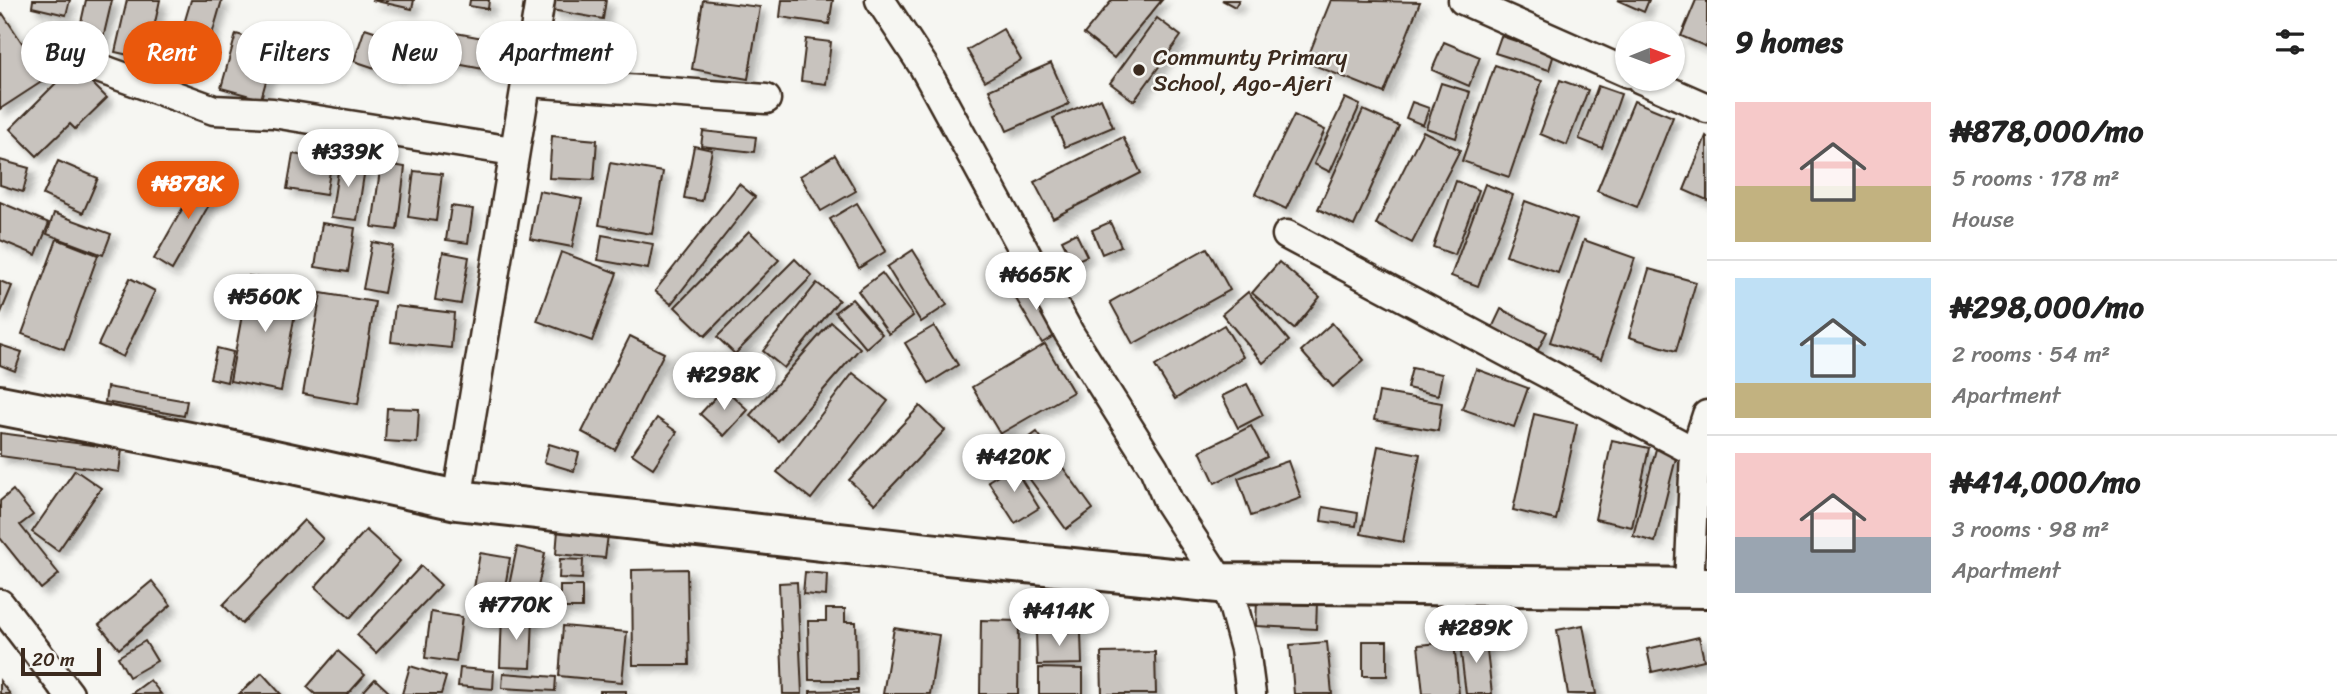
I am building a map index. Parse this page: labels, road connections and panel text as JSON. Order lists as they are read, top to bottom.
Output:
{
  "places": ["Communty Primary School, Ago-Ajeri"],
  "scale_bar": "20 m",
  "north": "right",
  "page": {
    "heading": "9 homes",
    "chip": [
      "Buy",
      "Rent",
      "Filters",
      "New",
      "Apartment"
    ],
    "list": [
      {
        "name": "₦878,000/mo",
        "note": "5 rooms · 178 m² · House"
      },
      {
        "name": "₦298,000/mo",
        "note": "2 rooms · 54 m² · Apartment"
      },
      {
        "name": "₦414,000/mo",
        "note": "3 rooms · 98 m² · Apartment"
      }
    ],
    "price": [
      "₦339K",
      "₦878K",
      "₦665K",
      "₦560K",
      "₦298K",
      "₦420K",
      "₦770K",
      "₦414K",
      "₦289K"
    ],
    "scale": "20 m"
  }
}
